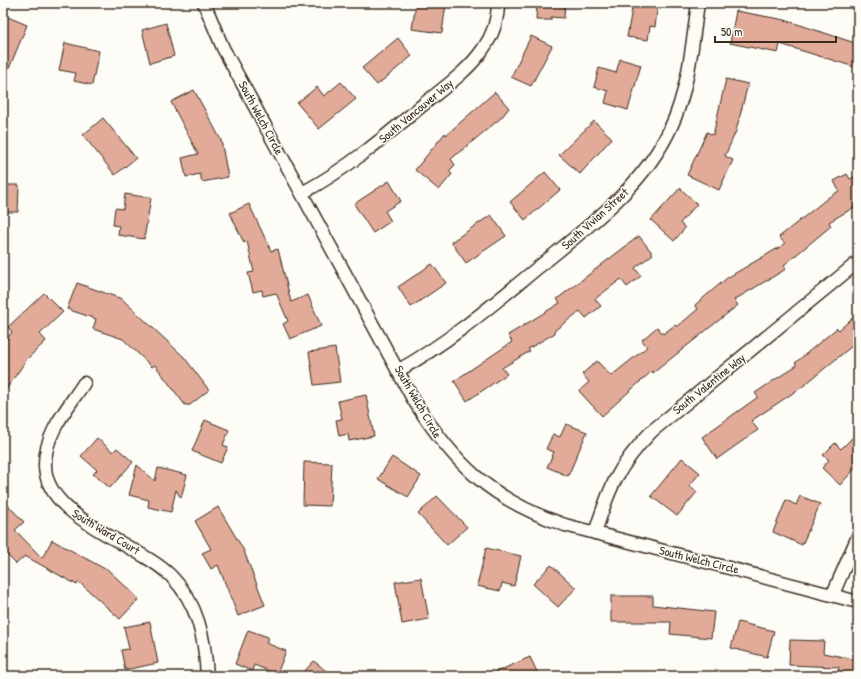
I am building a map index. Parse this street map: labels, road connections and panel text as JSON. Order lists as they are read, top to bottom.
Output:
{
  "streets": {
    "street": [
      "South Vancouver Way",
      "South Welch Circle",
      "South Vivian Street",
      "South Valentine Way",
      "South Ward Court"
    ]
  },
  "crossings": [
    ["South Vancouver Way", "South Welch Circle"],
    ["South Welch Circle", "South Vivian Street"],
    ["South Welch Circle", "South Valentine Way"]
  ],
  "scale_bar": "50 m"
}
